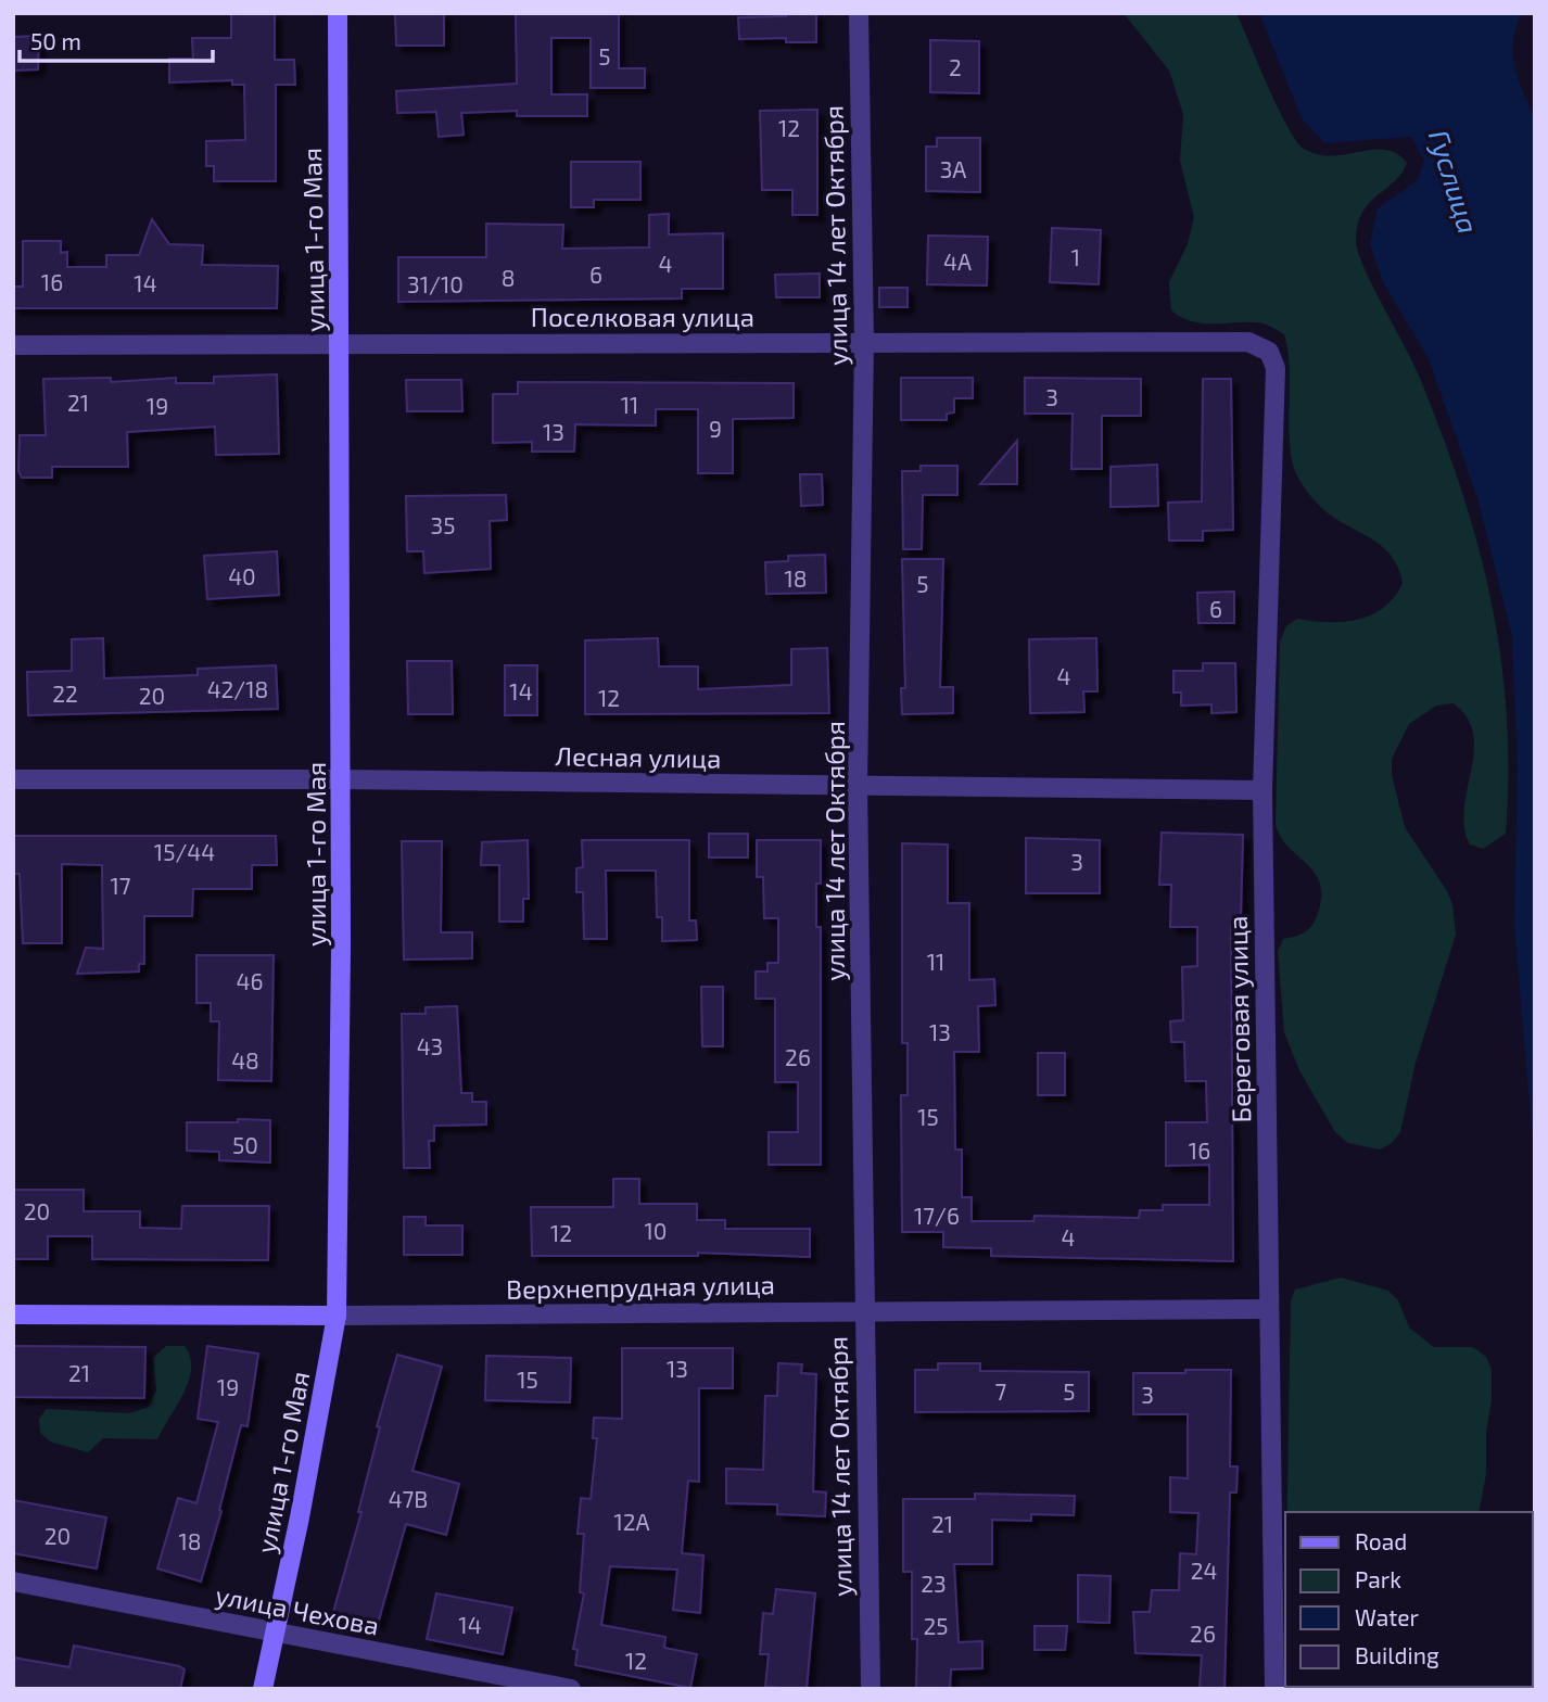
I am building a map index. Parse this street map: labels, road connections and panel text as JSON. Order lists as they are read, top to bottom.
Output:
{
  "streets": {
    "main road": ["улица 1-го Мая", "Верхнепрудная улица"],
    "street": [
      "улица 14 лет Октября",
      "Поселковая улица",
      "Лесная улица",
      "Береговая улица",
      "улица Чехова"
    ]
  },
  "crossings": [
    ["улица 14 лет Октября", "Поселковая улица"],
    ["улица 14 лет Октября", "Лесная улица"],
    ["улица 14 лет Октября", "Верхнепрудная улица"],
    ["улица 1-го Мая", "Поселковая улица"],
    ["улица 1-го Мая", "Лесная улица"],
    ["улица 1-го Мая", "Верхнепрудная улица"],
    ["улица 1-го Мая", "улица Чехова"],
    ["Поселковая улица", "Береговая улица"],
    ["Лесная улица", "Береговая улица"],
    ["Береговая улица", "Верхнепрудная улица"]
  ],
  "water": ["Гуслица"],
  "house_numbers": [
    "5",
    "2",
    "12",
    "3А",
    "1",
    "4А",
    "4",
    "6",
    "8",
    "16",
    "14",
    "31/10",
    "3",
    "21",
    "11",
    "19",
    "9",
    "13",
    "35",
    "40",
    "18",
    "5",
    "6",
    "4",
    "42/18",
    "14",
    "22",
    "20",
    "12",
    "15/44",
    "3",
    "17",
    "11",
    "46",
    "13",
    "43",
    "26",
    "48",
    "15",
    "50",
    "16",
    "20",
    "17/6",
    "10",
    "12",
    "4",
    "13",
    "21",
    "15",
    "19",
    "7",
    "5",
    "3",
    "47В",
    "12А",
    "21",
    "20",
    "18",
    "24",
    "23",
    "14",
    "25",
    "26",
    "12"
  ],
  "legend": [
    "Road",
    "Park",
    "Water",
    "Building"
  ],
  "scale_bar": "50 m"
}
